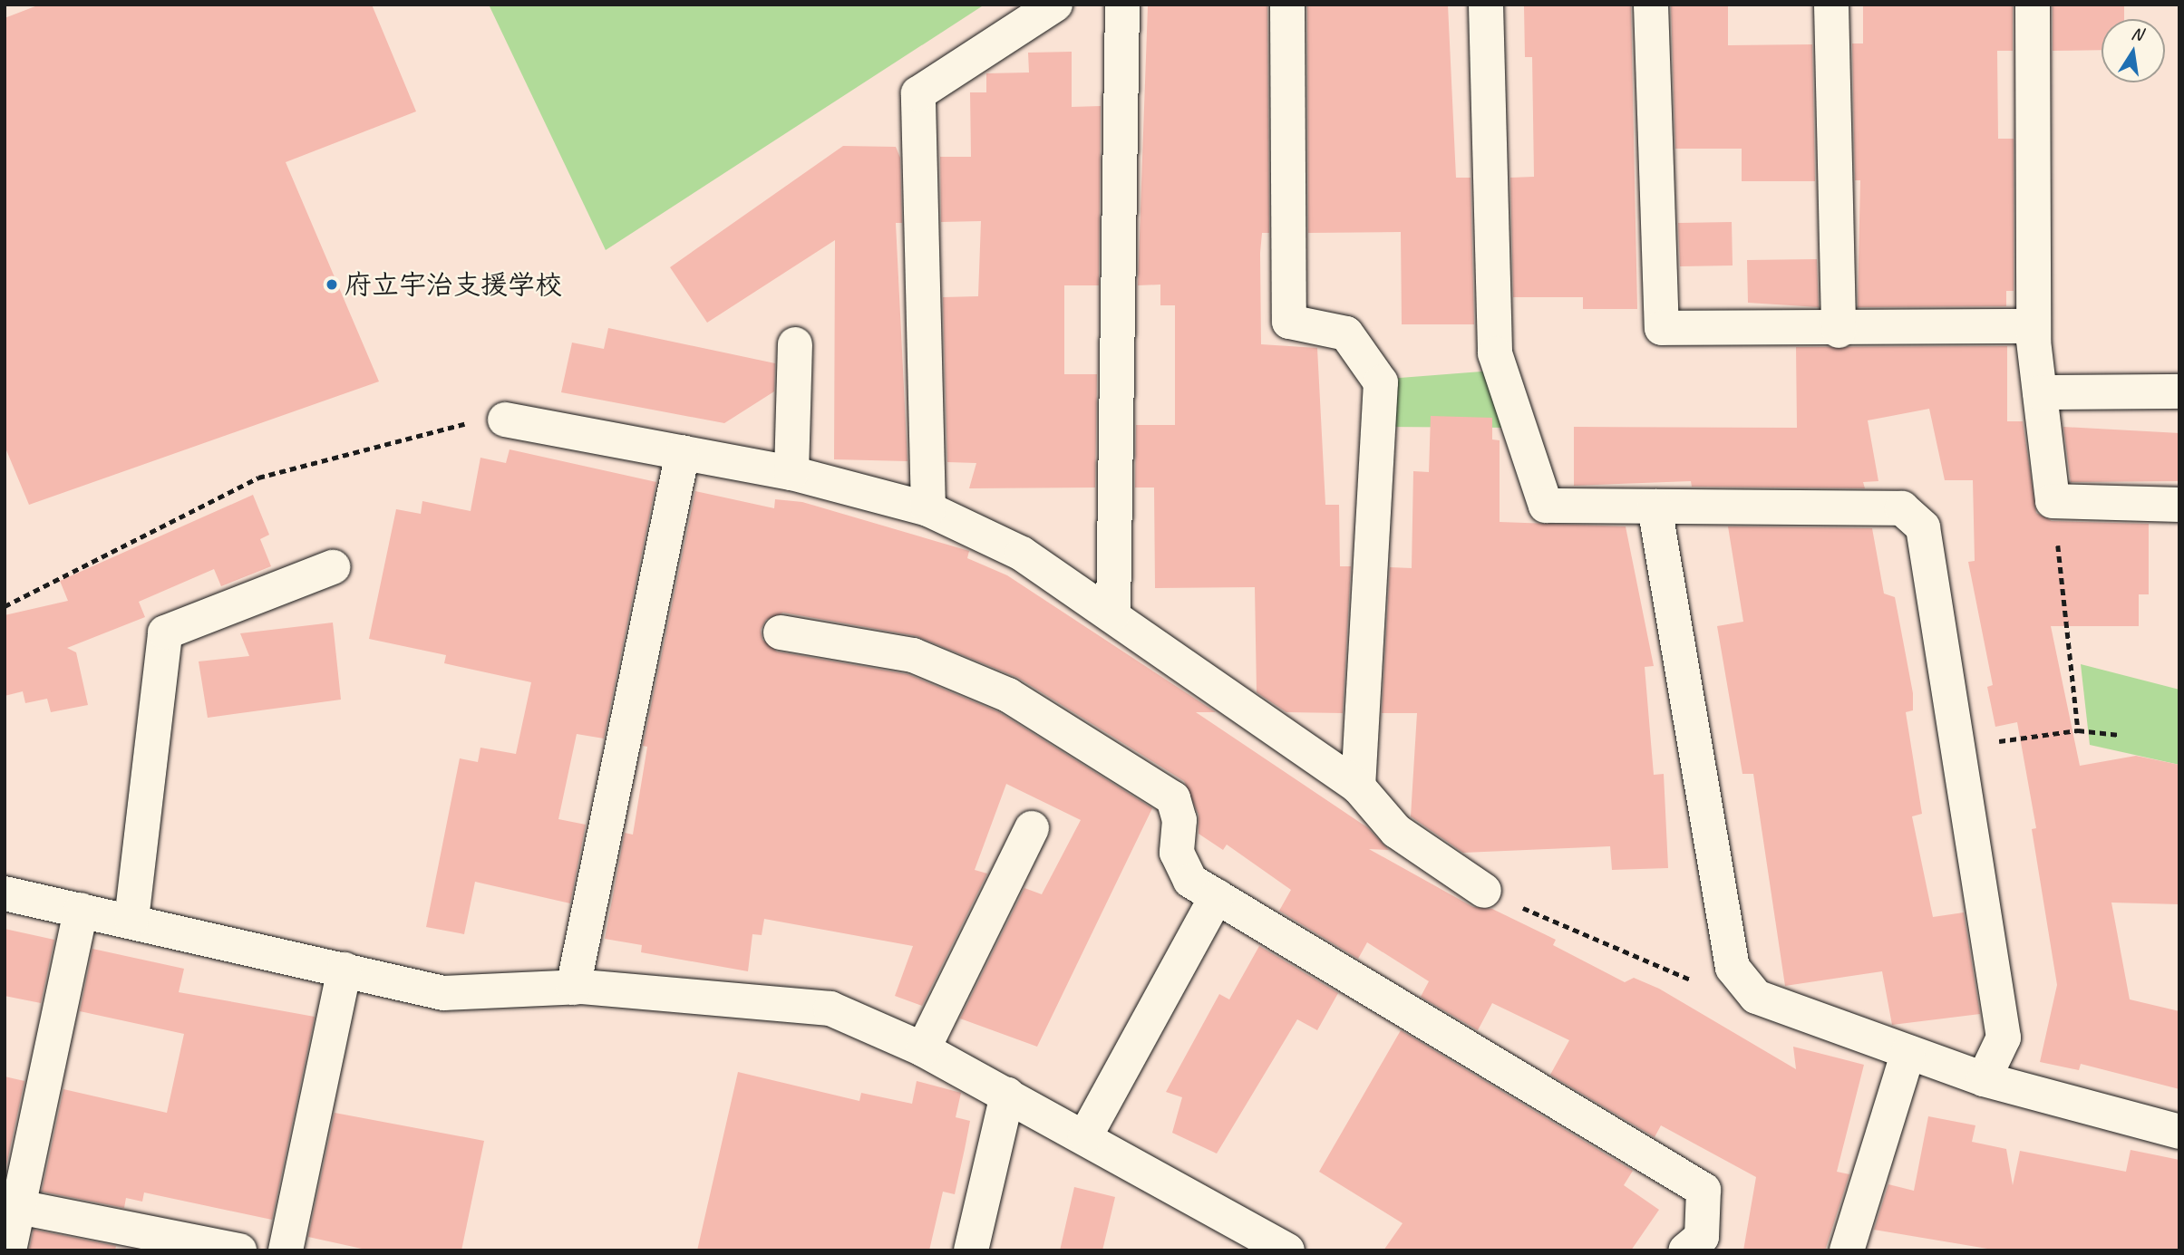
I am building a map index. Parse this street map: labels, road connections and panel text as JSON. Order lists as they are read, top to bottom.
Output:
{
  "places": ["府立宇治支援学校"],
  "north": "top"
}
